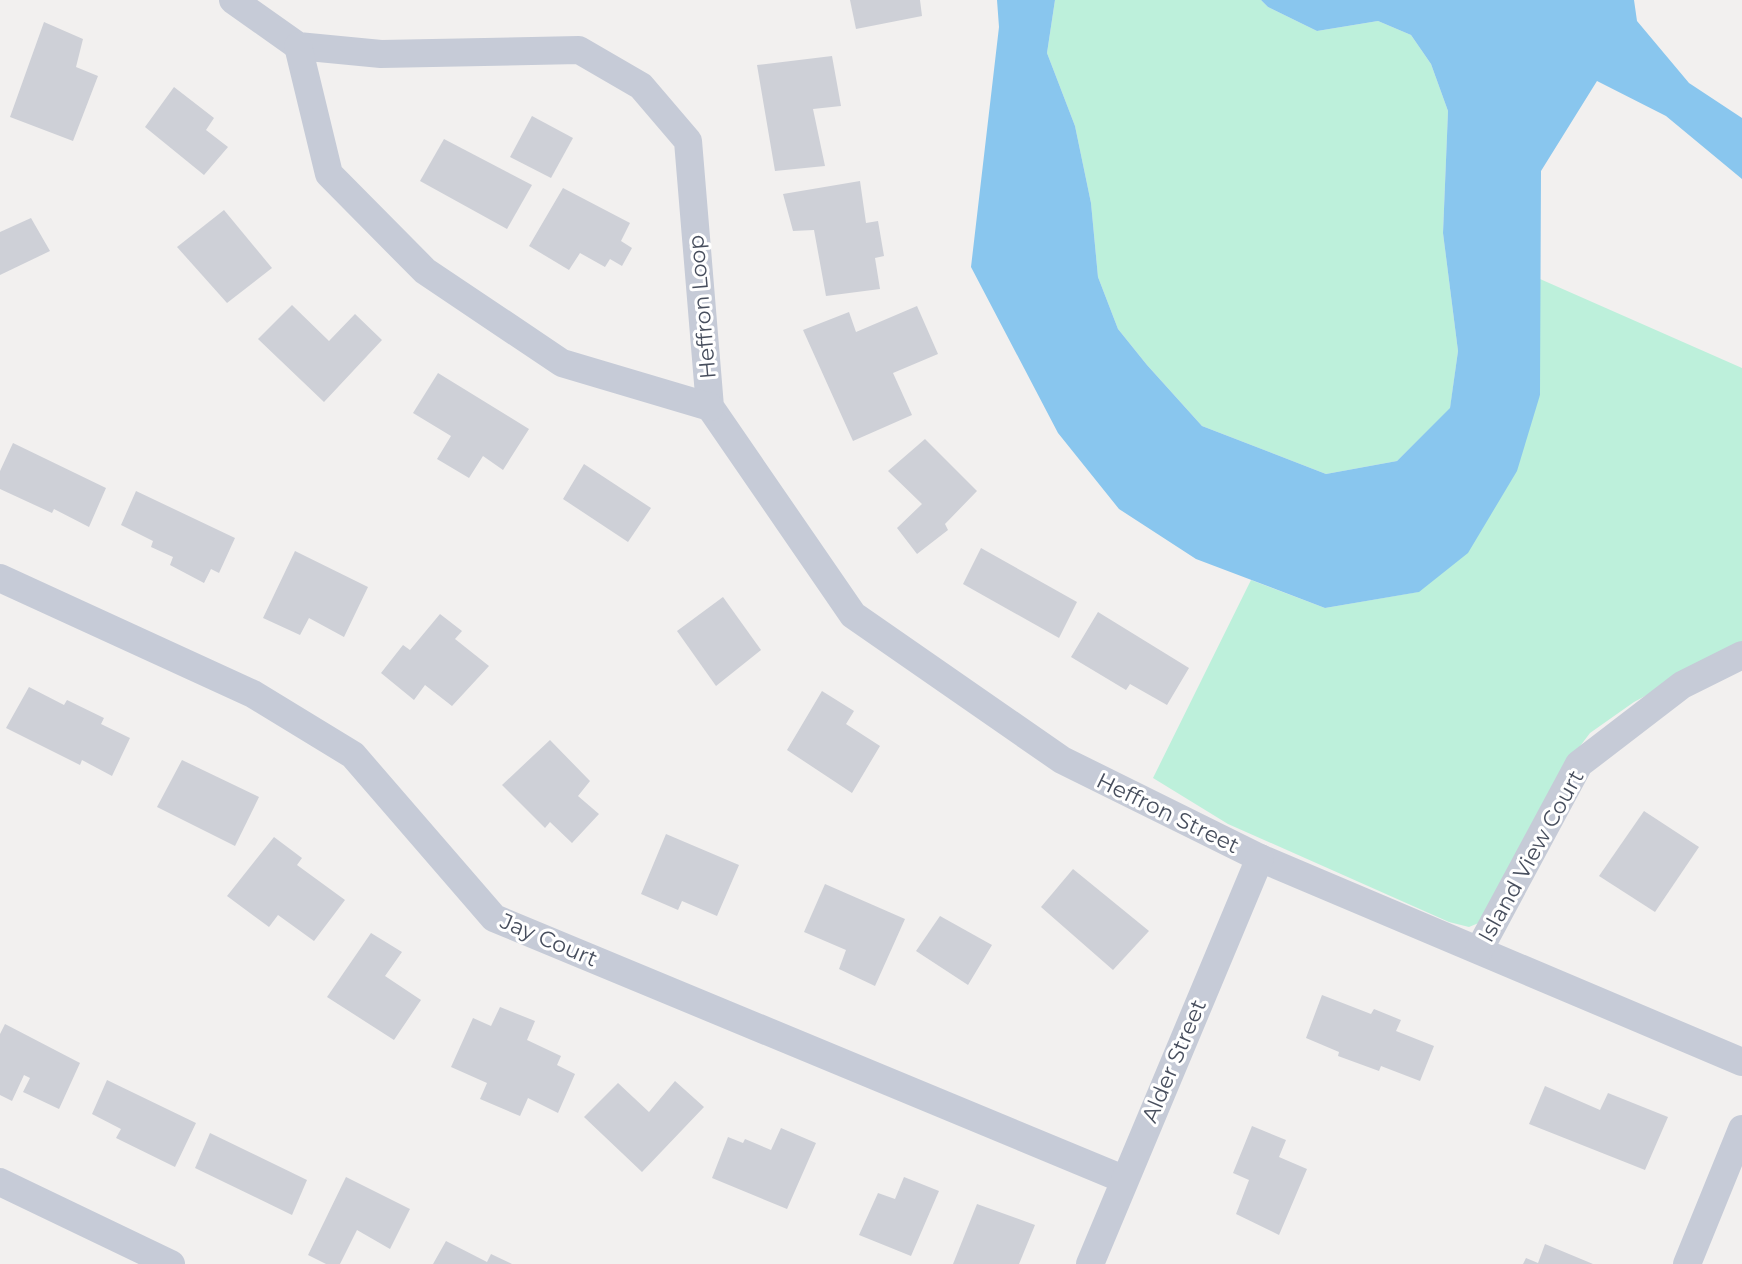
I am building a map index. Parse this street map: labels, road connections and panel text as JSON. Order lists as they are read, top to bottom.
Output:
{
  "streets": {
    "street": [
      "Heffron Loop",
      "Heffron Street",
      "Island View Court",
      "Jay Court",
      "Alder Street"
    ]
  },
  "crossings": [
    ["Heffron Loop", "Heffron Street"],
    ["Heffron Street", "Island View Court"],
    ["Heffron Street", "Alder Street"],
    ["Jay Court", "Alder Street"]
  ]
}
